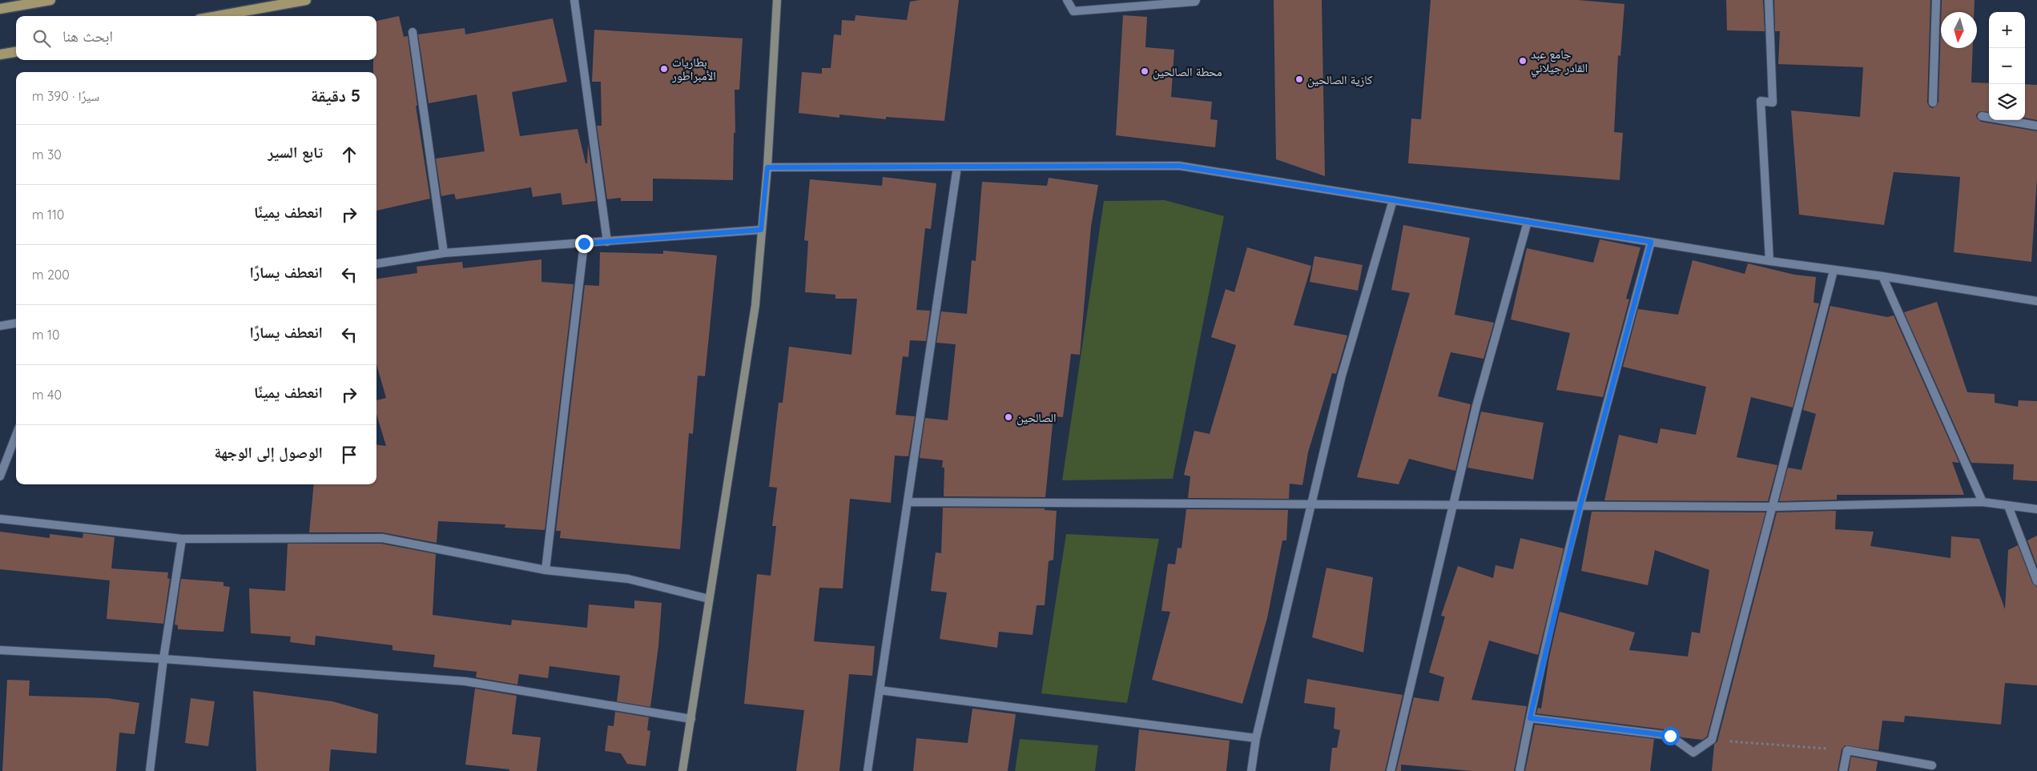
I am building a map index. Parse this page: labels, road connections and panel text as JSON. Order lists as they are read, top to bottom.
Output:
{
  "places": [
    "جامع عبد القادر جيلاني",
    "بطاريات الأمبراطور",
    "محطة الصالحين",
    "كازية الصالحين",
    "الصالحين"
  ],
  "north": "bottom",
  "page": {
    "map_buttons": ["+", "−"],
    "search": "ابحث هنا",
    "heading": ["5 دقيقة", "سيرًا · 390 m"],
    "list": [
      ["تابع السير", "30 m"],
      ["انعطف يمينًا", "110 m"],
      ["انعطف يسارًا", "200 m"],
      ["انعطف يسارًا", "10 m"],
      ["انعطف يمينًا", "40 m"],
      "الوصول إلى الوجهة"
    ]
  }
}
